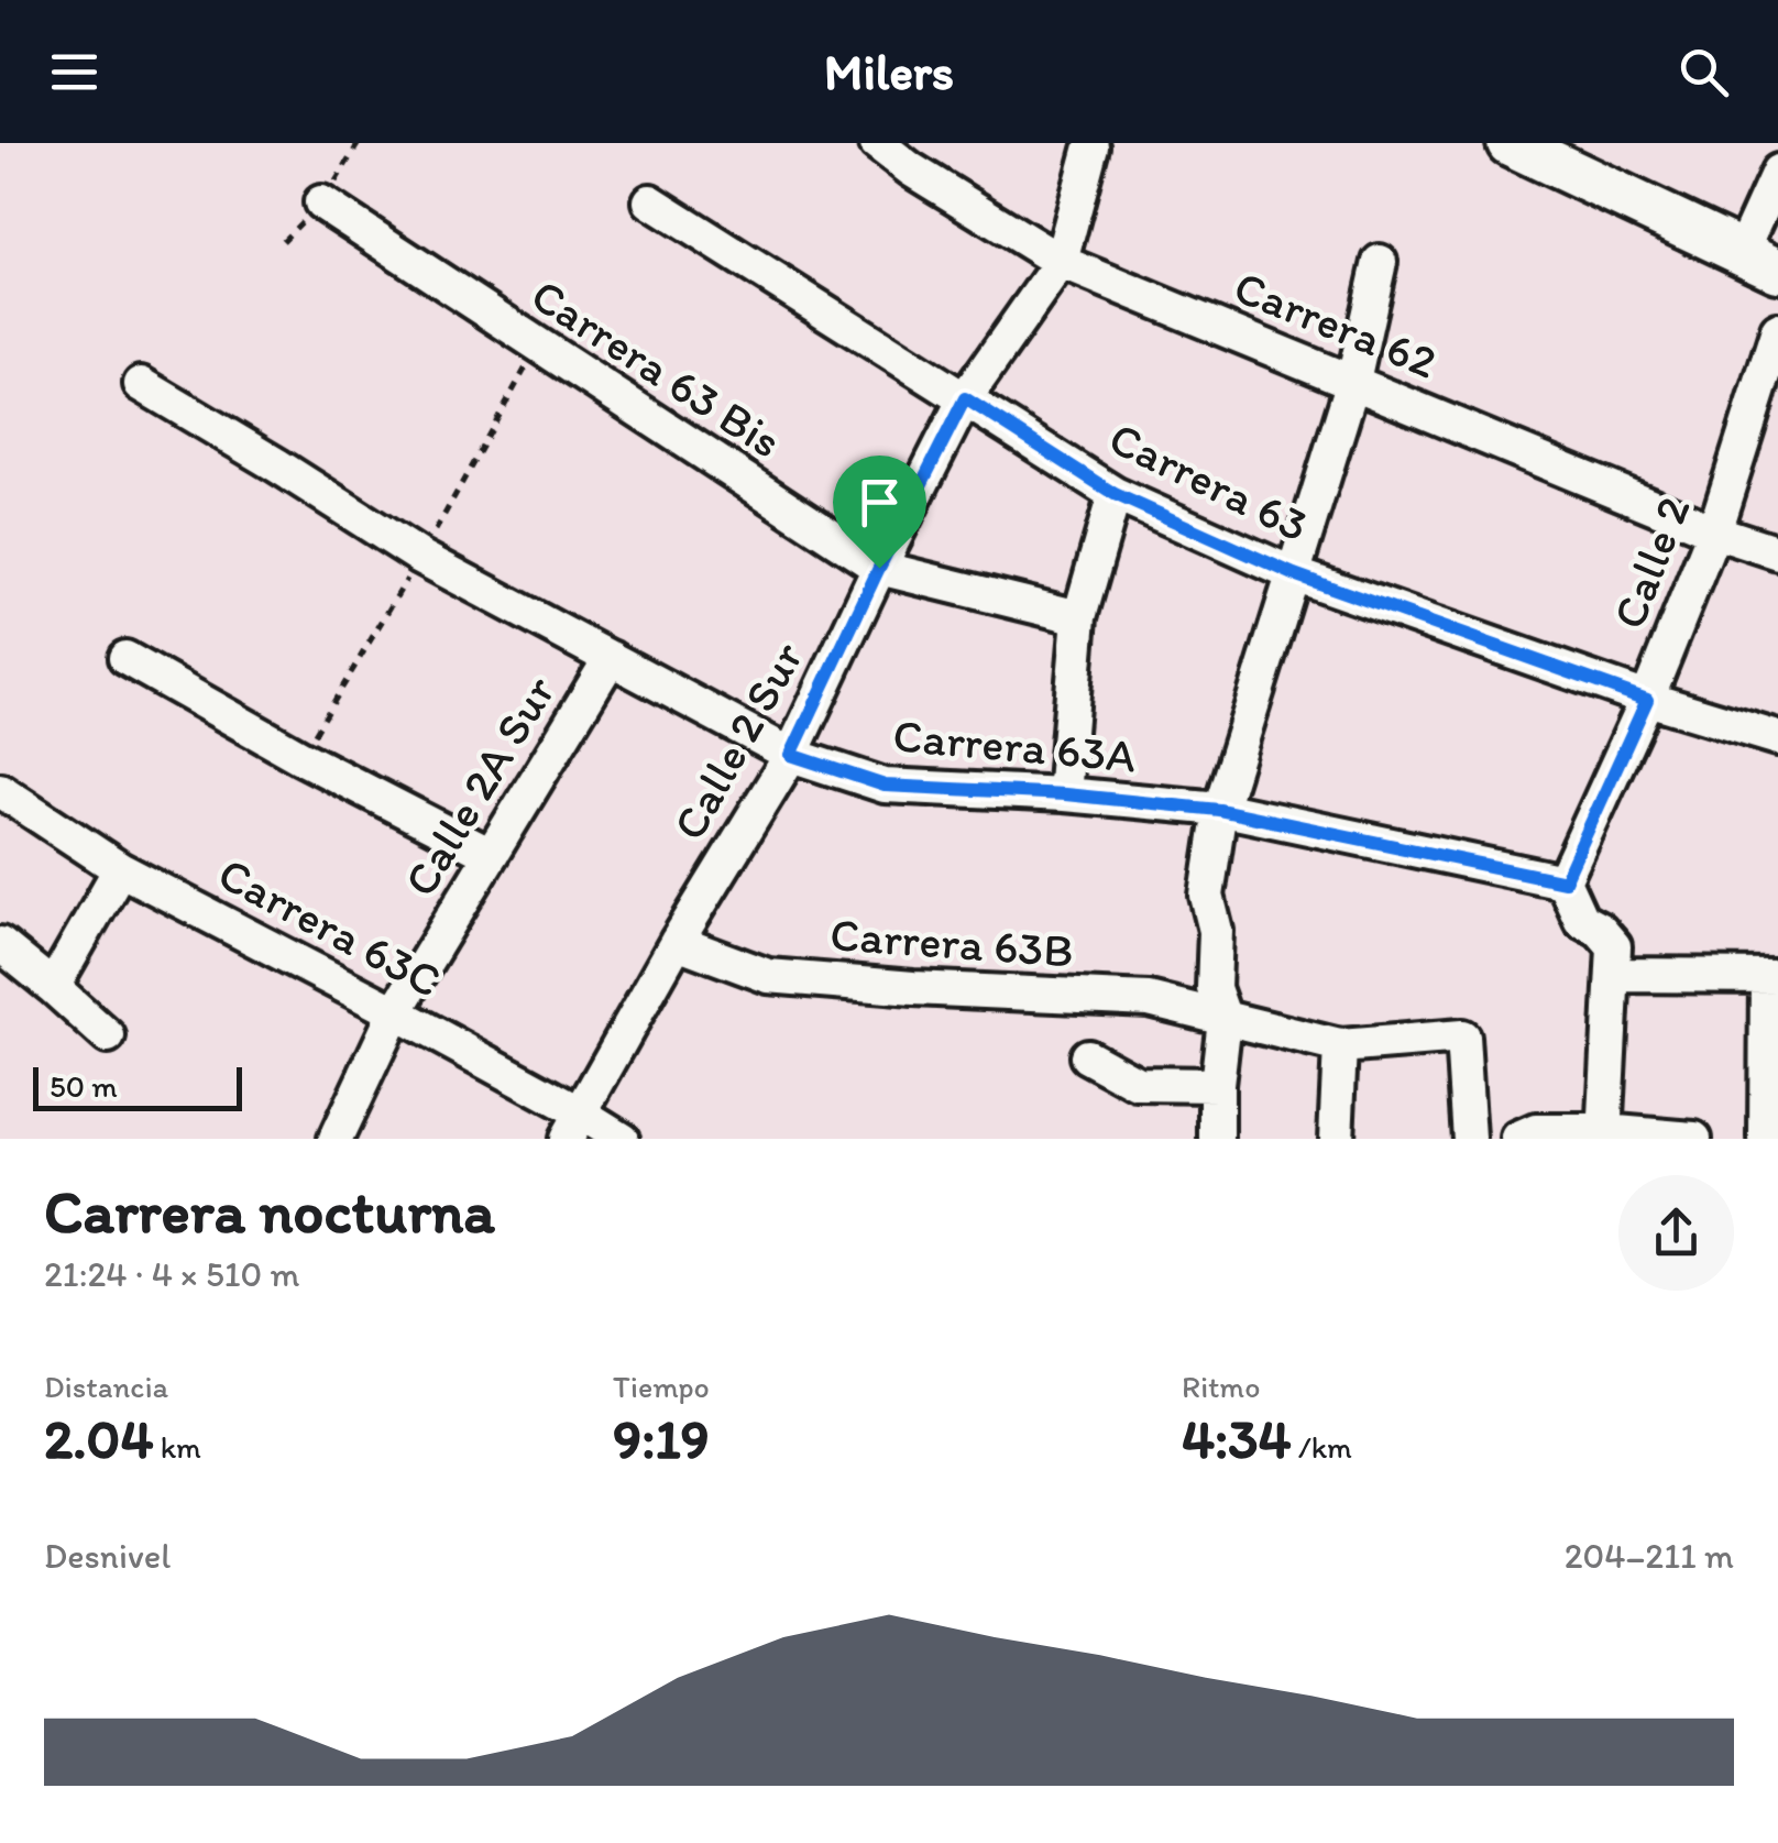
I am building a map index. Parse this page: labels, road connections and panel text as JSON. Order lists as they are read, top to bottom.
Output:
{
  "streets": {
    "street": [
      "Carrera 62",
      "Carrera 63 Bis",
      "Carrera 63",
      "Calle 2",
      "Calle 2 Sur",
      "Carrera 63A",
      "Calle 2A Sur",
      "Carrera 63C",
      "Carrera 63B"
    ]
  },
  "crossings": [
    ["Carrera 62", "Calle 2"],
    ["Carrera 62", "Calle 2 Sur"],
    ["Carrera 63 Bis", "Calle 2 Sur"],
    ["Carrera 63", "Calle 2"],
    ["Carrera 63", "Calle 2 Sur"],
    ["Calle 2", "Carrera 63A"],
    ["Calle 2 Sur", "Carrera 63A"],
    ["Calle 2 Sur", "Carrera 63C"],
    ["Calle 2 Sur", "Carrera 63B"],
    ["Carrera 63A", "Calle 2A Sur"],
    ["Calle 2A Sur", "Carrera 63C"]
  ],
  "scale_bar": "50 m",
  "page": {
    "header": "Milers",
    "scale": "50 m",
    "heading": ["Carrera nocturna", "21:24 · 4 × 510 m"],
    "stats": [
      ["Distancia", "2.04 km"],
      ["Tiempo", "9:19"],
      ["Ritmo", "4:34 /km"]
    ],
    "chart": ["Desnivel", "204–211 m"]
  }
}
